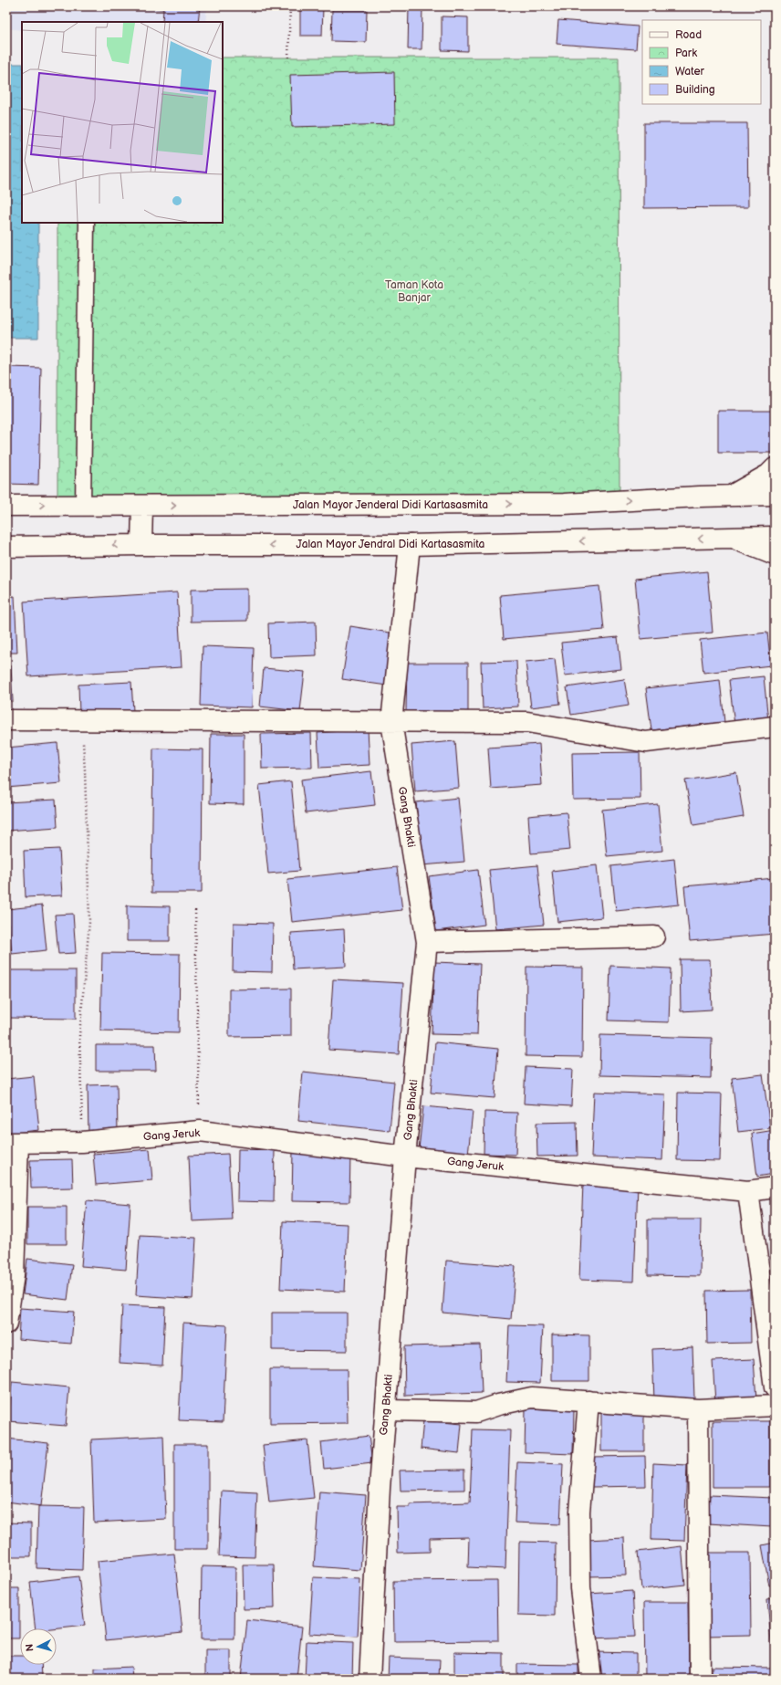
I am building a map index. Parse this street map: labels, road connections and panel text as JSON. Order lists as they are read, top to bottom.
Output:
{
  "streets": {
    "street": [
      "Jalan Mayor Jenderal Didi Kartasasmita",
      "Jalan Mayor Jendral Didi Kartasasmita",
      "Gang Bhakti",
      "Gang Jeruk"
    ]
  },
  "crossings": [
    ["Jalan Mayor Jendral Didi Kartasasmita", "Gang Bhakti"],
    ["Gang Bhakti", "Gang Jeruk"]
  ],
  "one_way": ["Jalan Mayor Jenderal Didi Kartasasmita"],
  "parks": ["Taman Kota Banjar"],
  "legend": [
    "Road",
    "Park",
    "Water",
    "Building"
  ],
  "north": "left"
}
